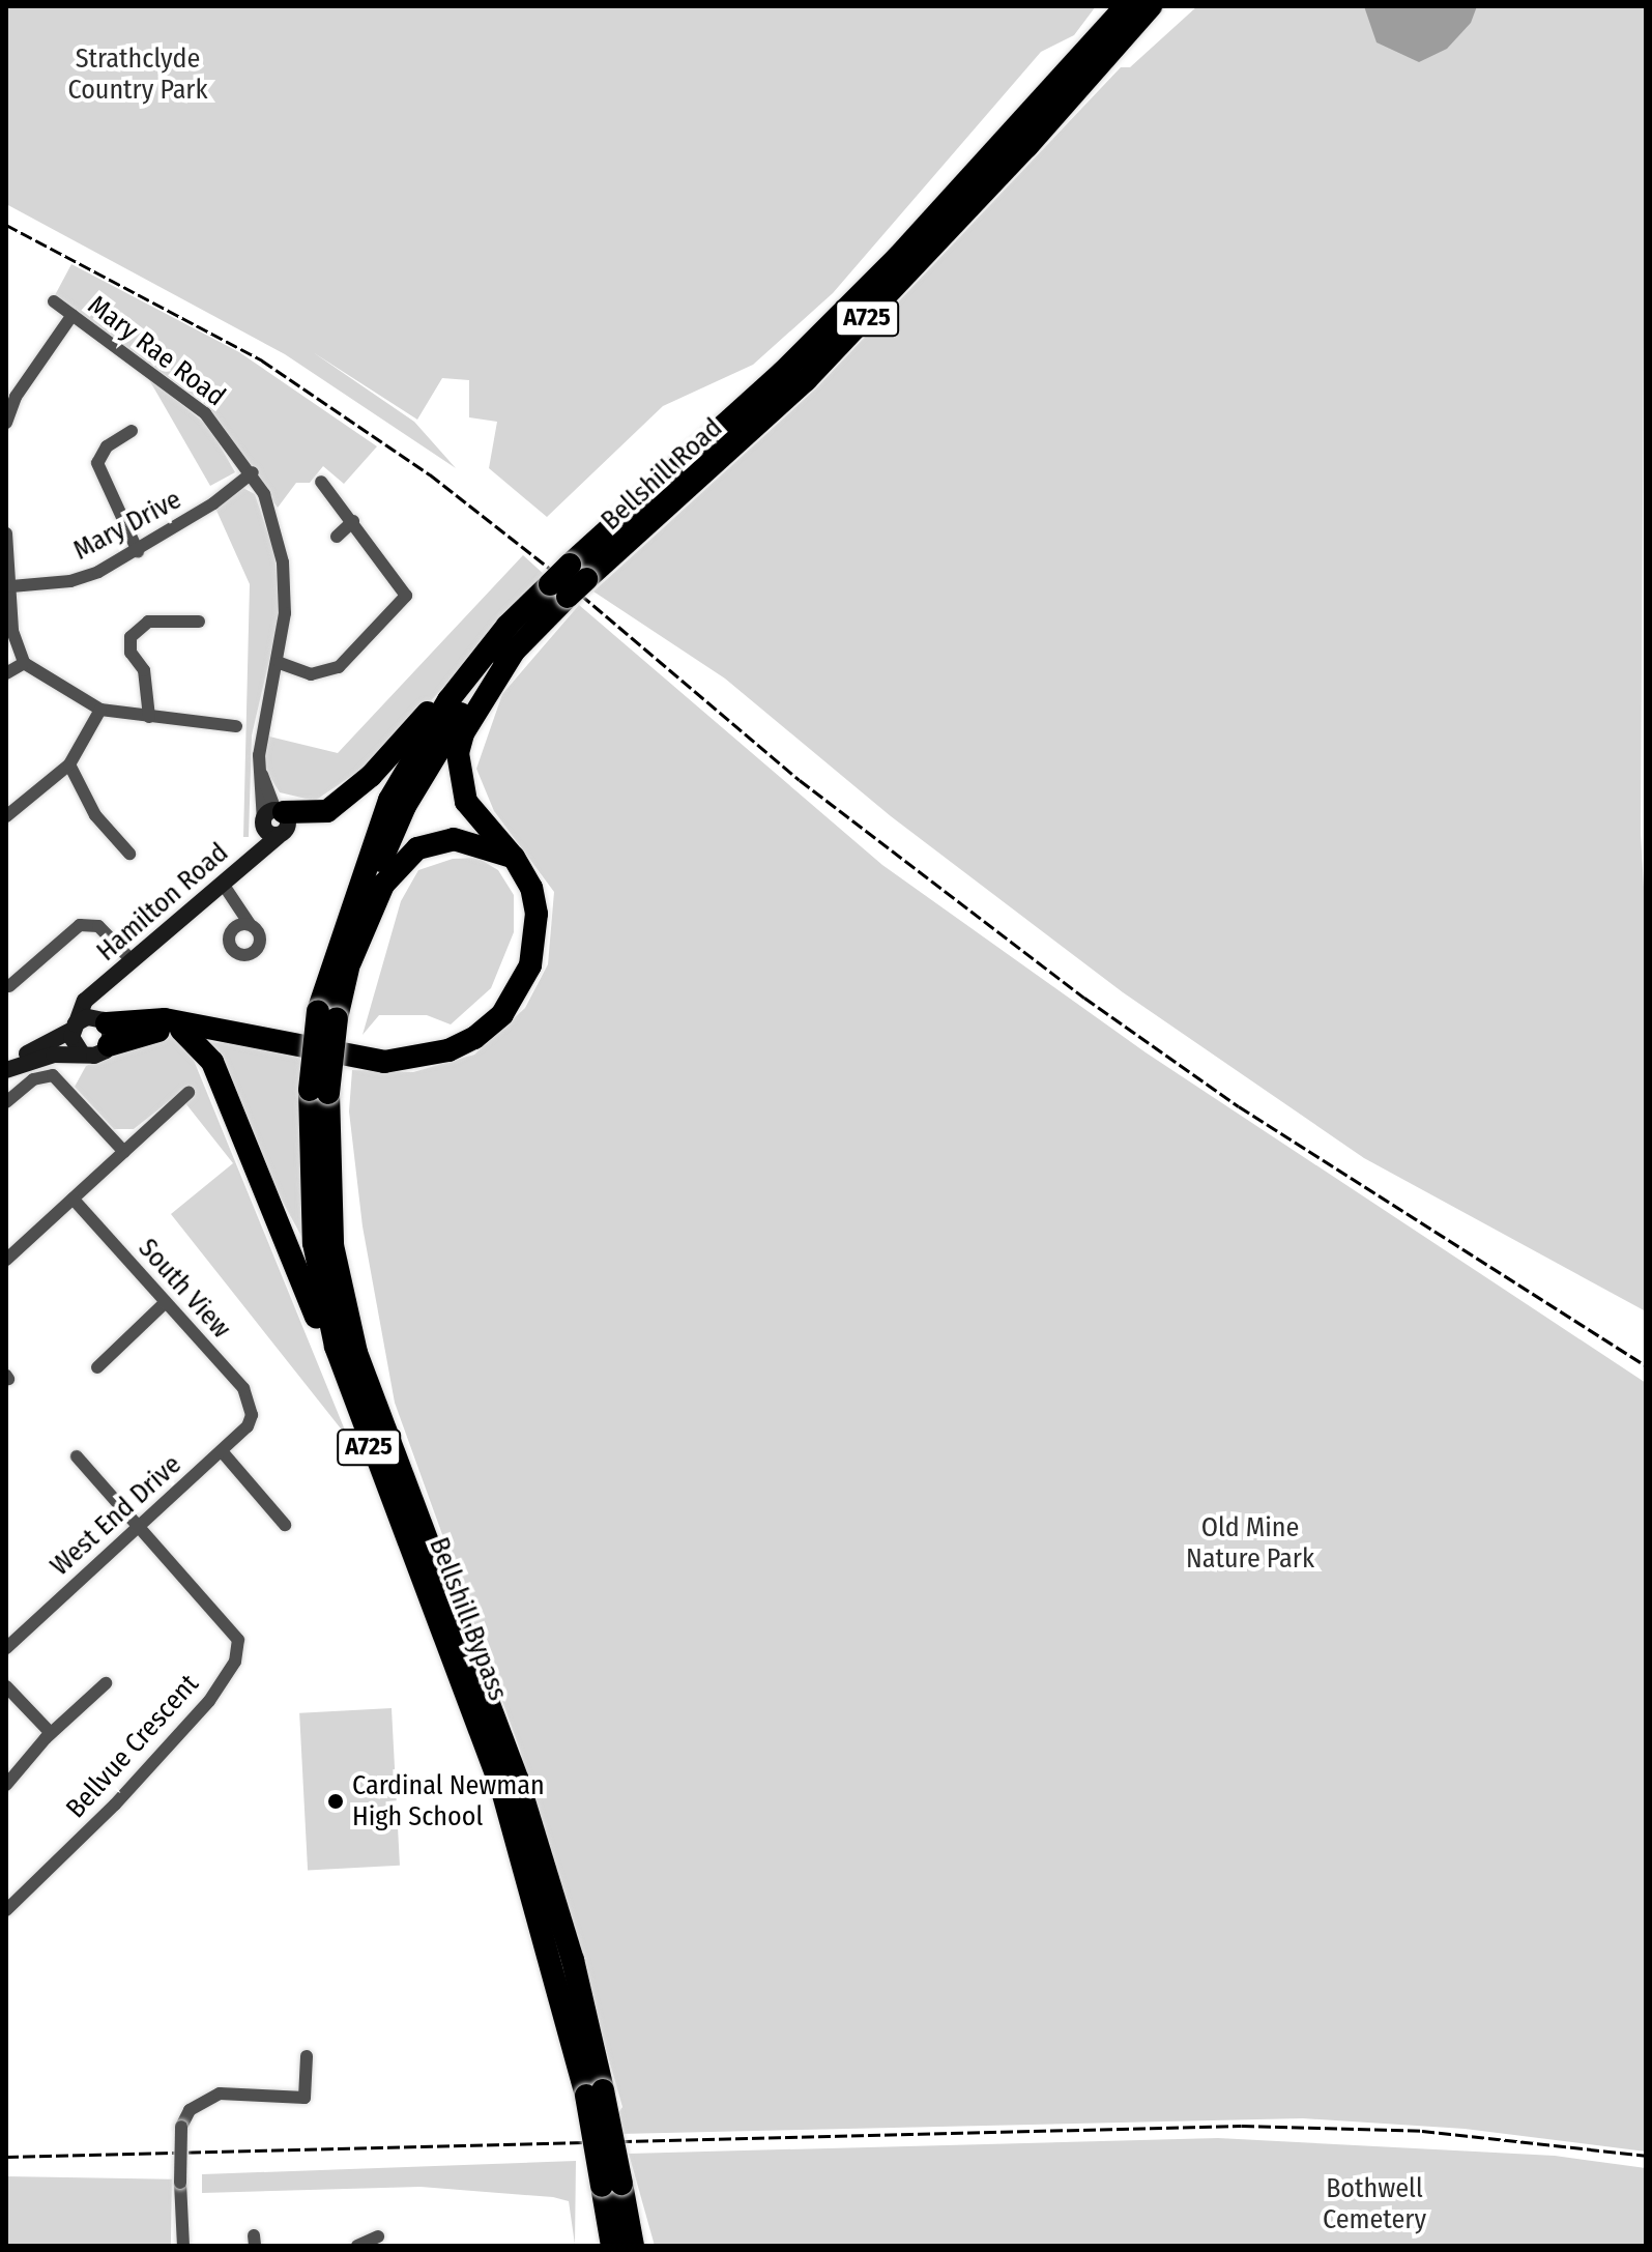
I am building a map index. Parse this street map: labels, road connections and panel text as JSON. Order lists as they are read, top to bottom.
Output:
{
  "streets": {
    "highway": ["A725", "Bellshill Road", "Bellshill Bypass"],
    "main road": ["Hamilton Road"],
    "street": [
      "Mary Rae Road",
      "Mary Drive",
      "South View",
      "West End Drive",
      "Bellvue Crescent"
    ]
  },
  "crossings": [
    ["A725", "Bellshill Road"],
    ["Mary Rae Road", "Mary Drive"],
    ["Mary Rae Road", "Hamilton Road"],
    ["Bellshill Road", "Bellshill Bypass"],
    ["South View", "West End Drive"],
    ["West End Drive", "Bellvue Crescent"]
  ],
  "parks": ["Strathclyde Country Park", "Old Mine Nature Park", "Bothwell Cemetery"],
  "places": ["Cardinal Newman High School"]
}
